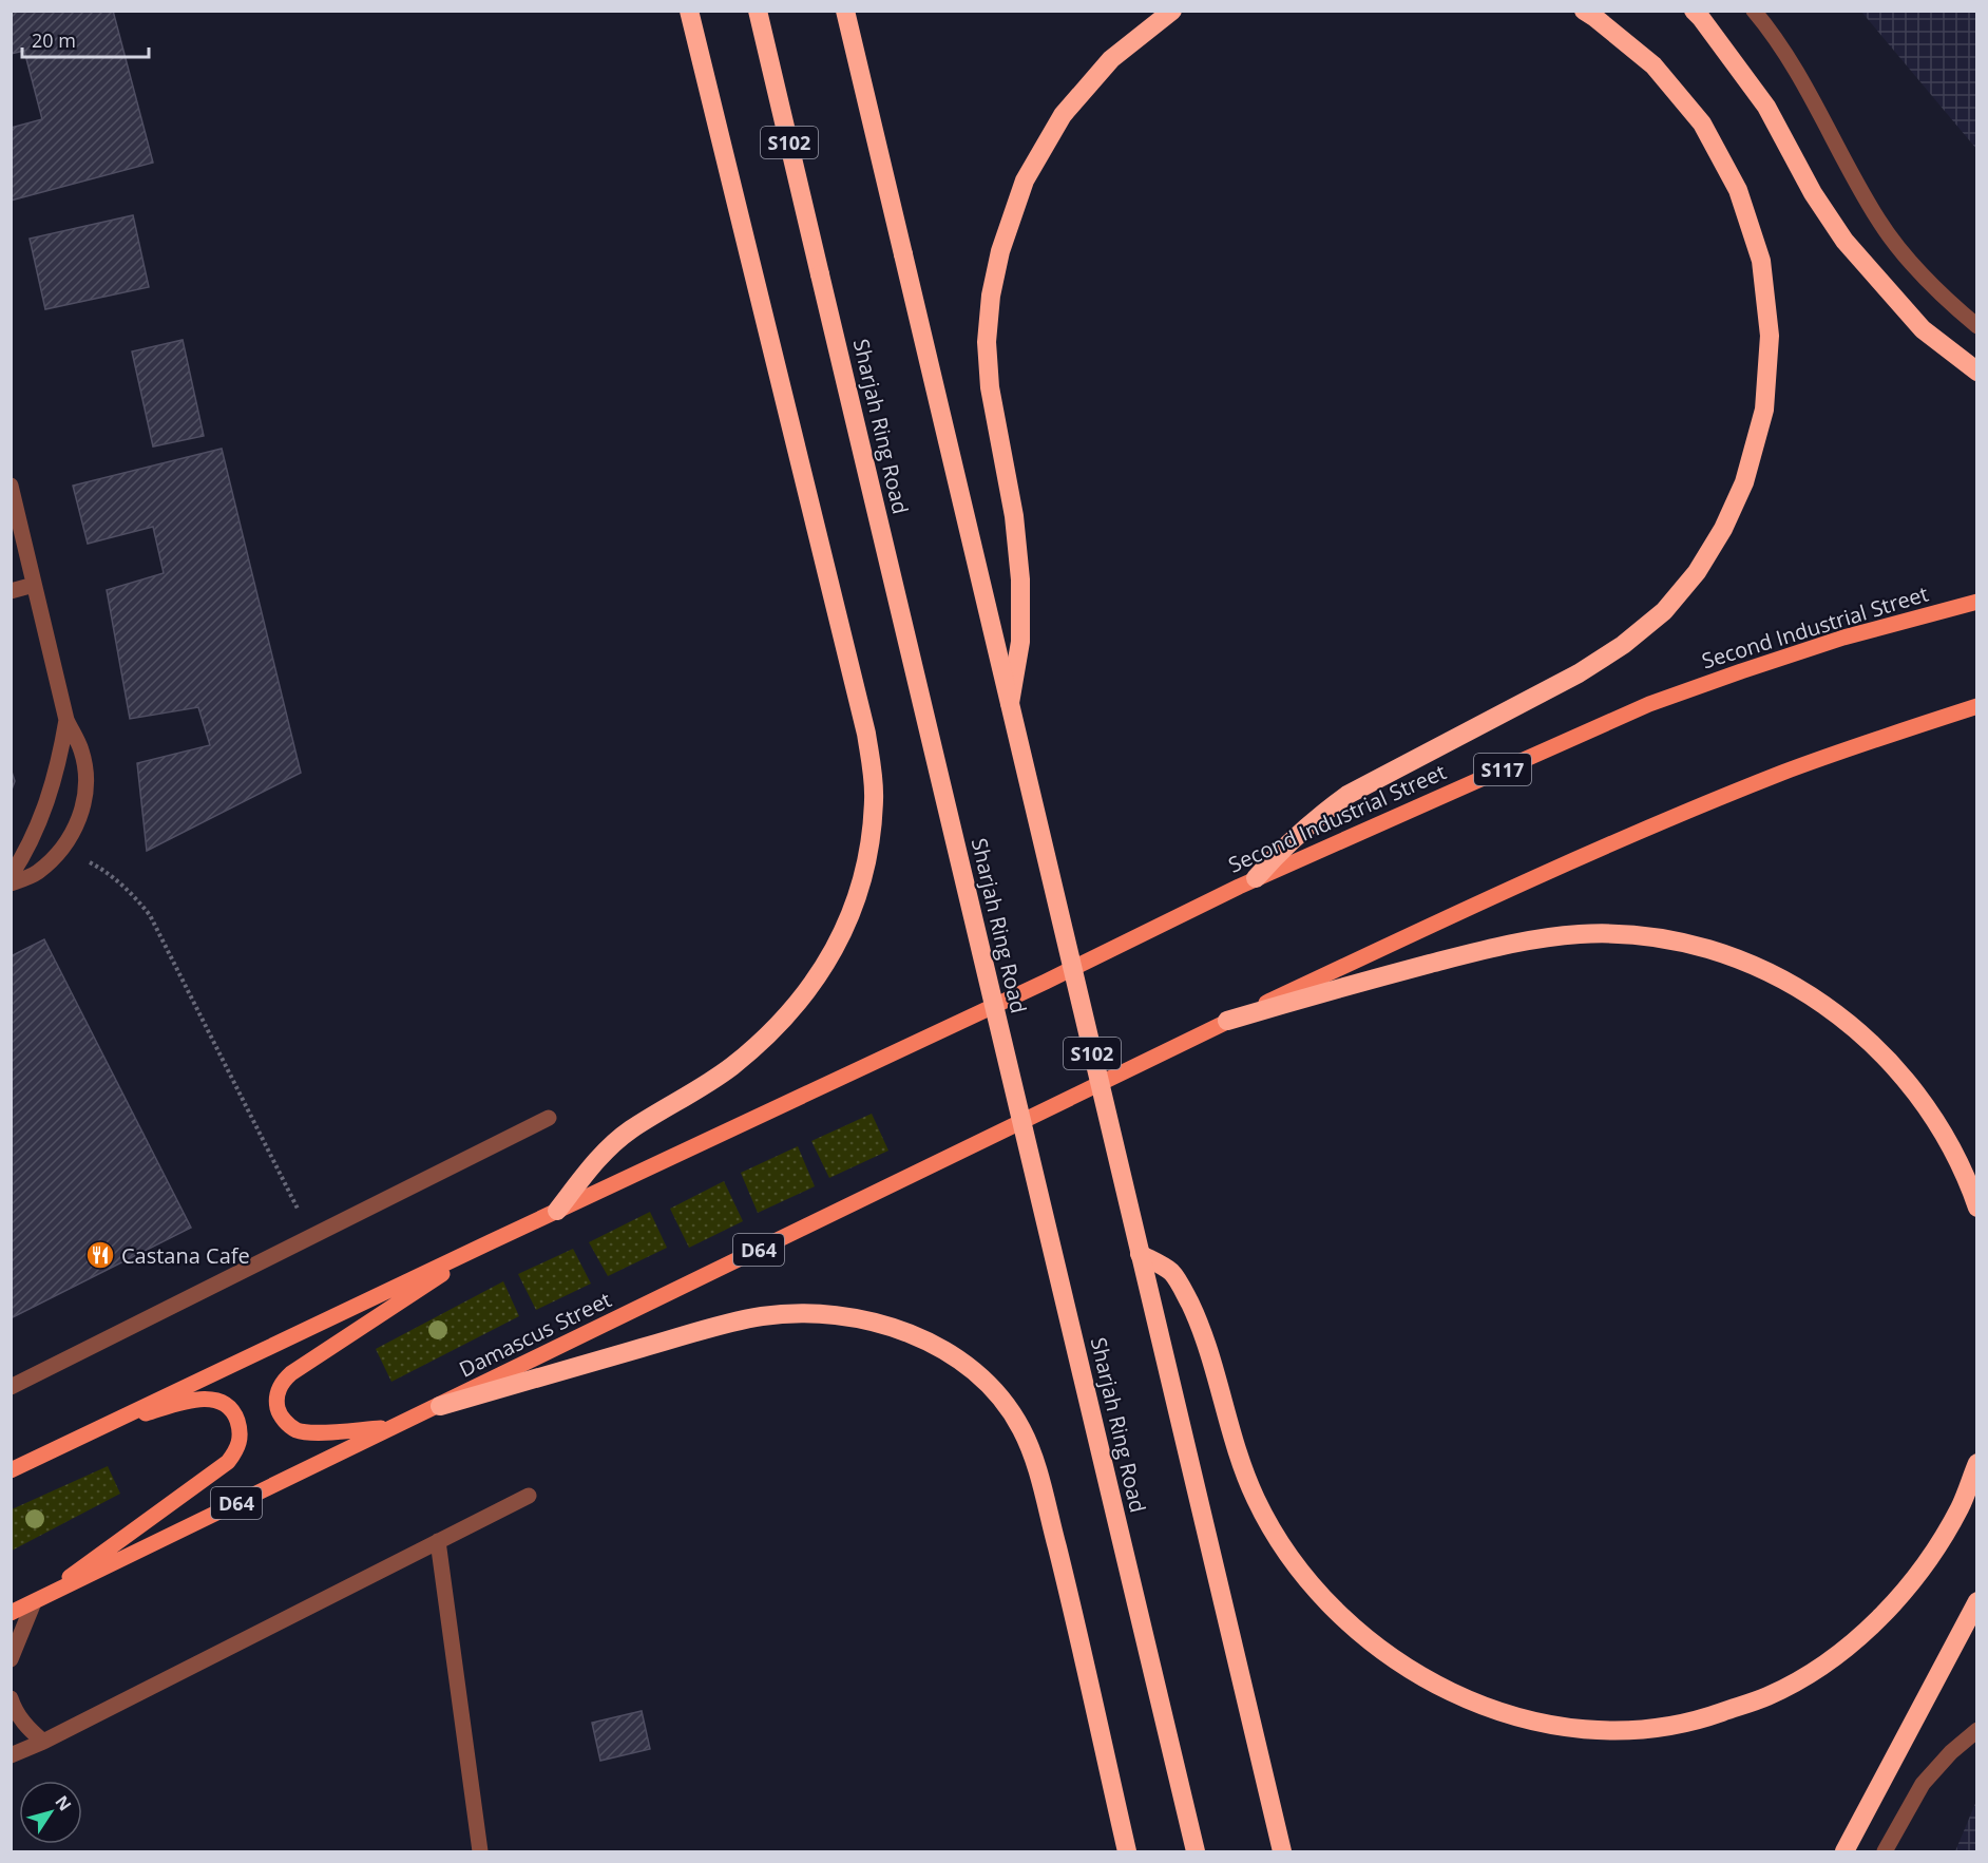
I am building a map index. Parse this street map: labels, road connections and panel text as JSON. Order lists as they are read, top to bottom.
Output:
{
  "streets": {
    "highway": ["S102", "Sharjah Ring Road"],
    "main road": [
      "Second Industrial Street",
      "S117",
      "D64",
      "Damascus Street"
    ]
  },
  "places": {
    "restaurant": ["Castana Cafe"]
  },
  "scale_bar": "20 m",
  "north": "top right"
}
